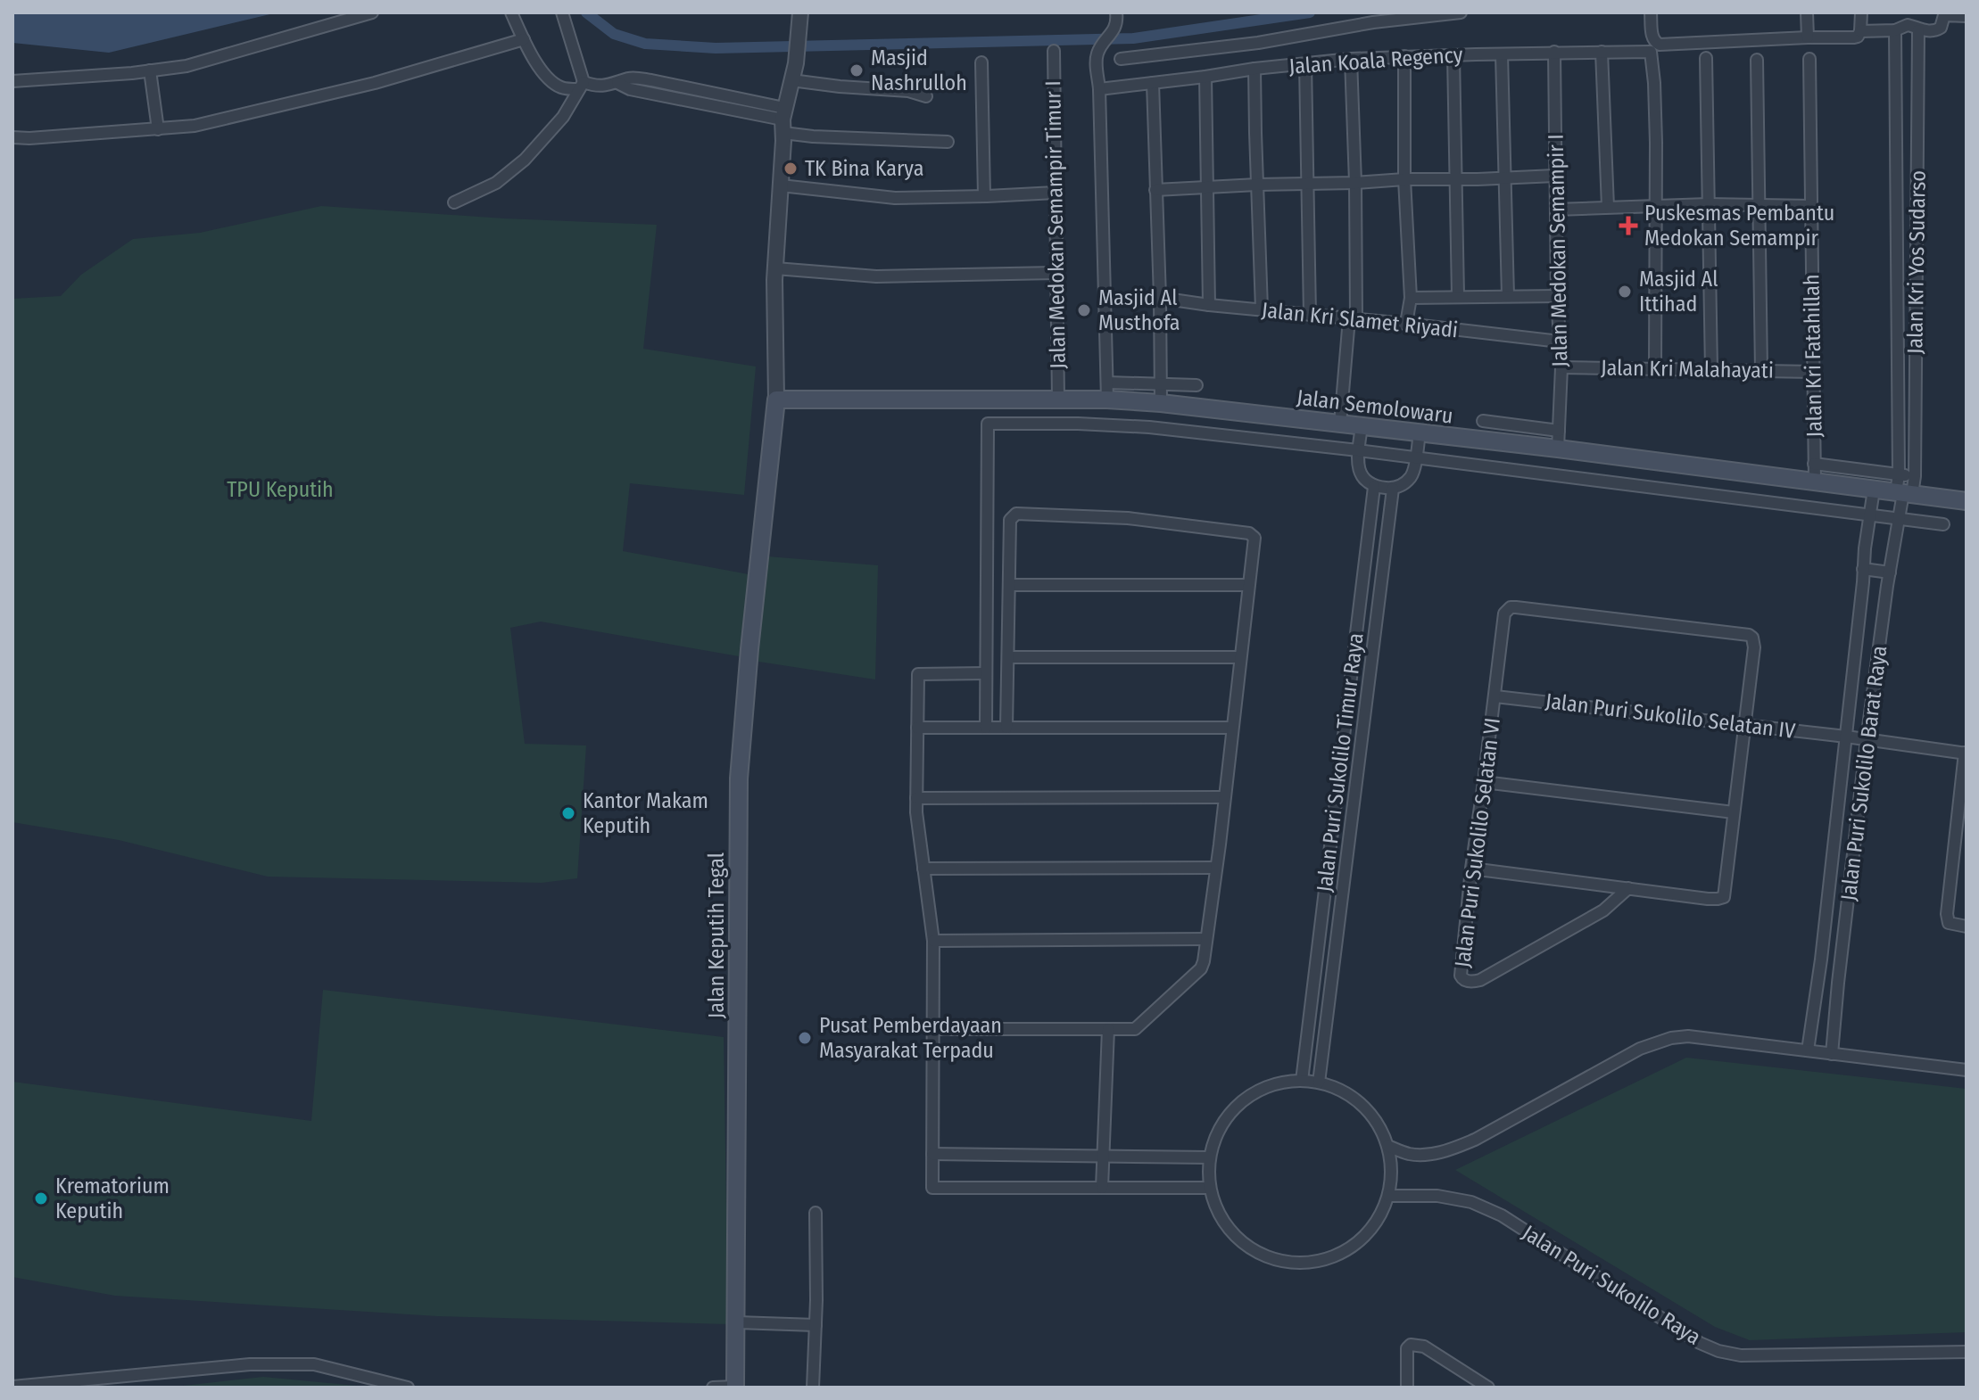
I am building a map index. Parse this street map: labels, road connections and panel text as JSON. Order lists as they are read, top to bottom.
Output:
{
  "streets": {
    "main road": ["Jalan Semolowaru", "Jalan Keputih Tegal"],
    "street": [
      "Jalan Koala Regency",
      "Jalan Medokan Semampir Timur I",
      "Jalan Medokan Semampir I",
      "Jalan Kri Yos Sudarso",
      "Jalan Kri Slamet Riyadi",
      "Jalan Kri Fatahillah",
      "Jalan Kri Malahayati",
      "Jalan Puri Sukolilo Selatan IV",
      "Jalan Puri Sukolilo Timur Raya",
      "Jalan Puri Sukolilo Barat Raya",
      "Jalan Puri Sukolilo Selatan VI",
      "Jalan Puri Sukolilo Raya"
    ]
  },
  "crossings": [
    ["Jalan Koala Regency", "Jalan Medokan Semampir I"],
    ["Jalan Koala Regency", "Jalan Kri Yos Sudarso"],
    ["Jalan Medokan Semampir Timur I", "Jalan Semolowaru"],
    ["Jalan Medokan Semampir I", "Jalan Kri Slamet Riyadi"],
    ["Jalan Medokan Semampir I", "Jalan Kri Malahayati"],
    ["Jalan Medokan Semampir I", "Jalan Semolowaru"],
    ["Jalan Kri Yos Sudarso", "Jalan Semolowaru"],
    ["Jalan Kri Yos Sudarso", "Jalan Puri Sukolilo Barat Raya"],
    ["Jalan Kri Fatahillah", "Jalan Kri Malahayati"],
    ["Jalan Kri Fatahillah", "Jalan Semolowaru"],
    ["Jalan Semolowaru", "Jalan Puri Sukolilo Barat Raya"],
    ["Jalan Semolowaru", "Jalan Keputih Tegal"],
    ["Jalan Puri Sukolilo Selatan IV", "Jalan Puri Sukolilo Barat Raya"],
    ["Jalan Puri Sukolilo Selatan IV", "Jalan Puri Sukolilo Selatan VI"],
    ["Jalan Puri Sukolilo Timur Raya", "Jalan Puri Sukolilo Raya"]
  ],
  "parks": ["TPU Keputih"],
  "places": {
    "other": [
      "Masjid Nashrulloh",
      "TK Bina Karya",
      "Masjid Al Ittihad",
      "Masjid Al Musthofa",
      "Kantor Makam Keputih",
      "Pusat Pemberdayaan Masyarakat Terpadu",
      "Krematorium Keputih"
    ],
    "health": ["Puskesmas Pembantu Medokan Semampir"]
  }
}
